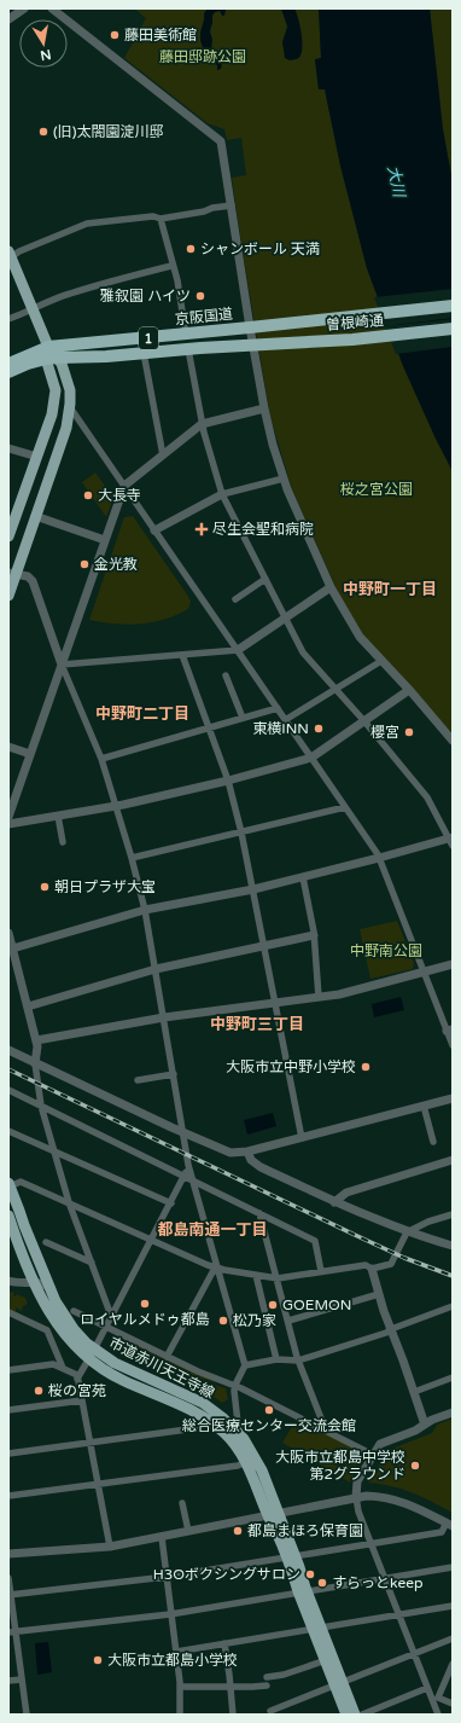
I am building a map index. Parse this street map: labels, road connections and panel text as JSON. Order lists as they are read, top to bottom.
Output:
{
  "streets": {
    "highway": ["京阪国道", "曽根崎通", "1"],
    "main road": ["市道赤川天王寺線"]
  },
  "crossings": [
    ["京阪国道", "曽根崎通"]
  ],
  "districts": [
    "中野町一丁目",
    "中野町二丁目",
    "中野町三丁目",
    "都島南通一丁目"
  ],
  "water": ["大川"],
  "parks": ["藤田邸跡公園", "桜之宮公園", "中野南公園"],
  "places": {
    "other": [
      "藤田美術館",
      "(旧)太閤園淀川邸",
      "シャンボール 天満",
      "雅叙園 ハイツ",
      "大長寺",
      "金光教",
      "東横INN",
      "櫻宮",
      "朝日プラザ大宝",
      "大阪市立中野小学校",
      "ロイヤルメドゥ都島",
      "GOEMON",
      "松乃家",
      "桜の宮苑",
      "総合医療センター交流会館",
      "大阪市立都島中学校 第2グラウンド",
      "都島まほろ保育園",
      "H3Oボクシングサロン",
      "すらっとkeep",
      "大阪市立都島小学校"
    ],
    "health": ["尽生会聖和病院"]
  },
  "north": "bottom"
}
